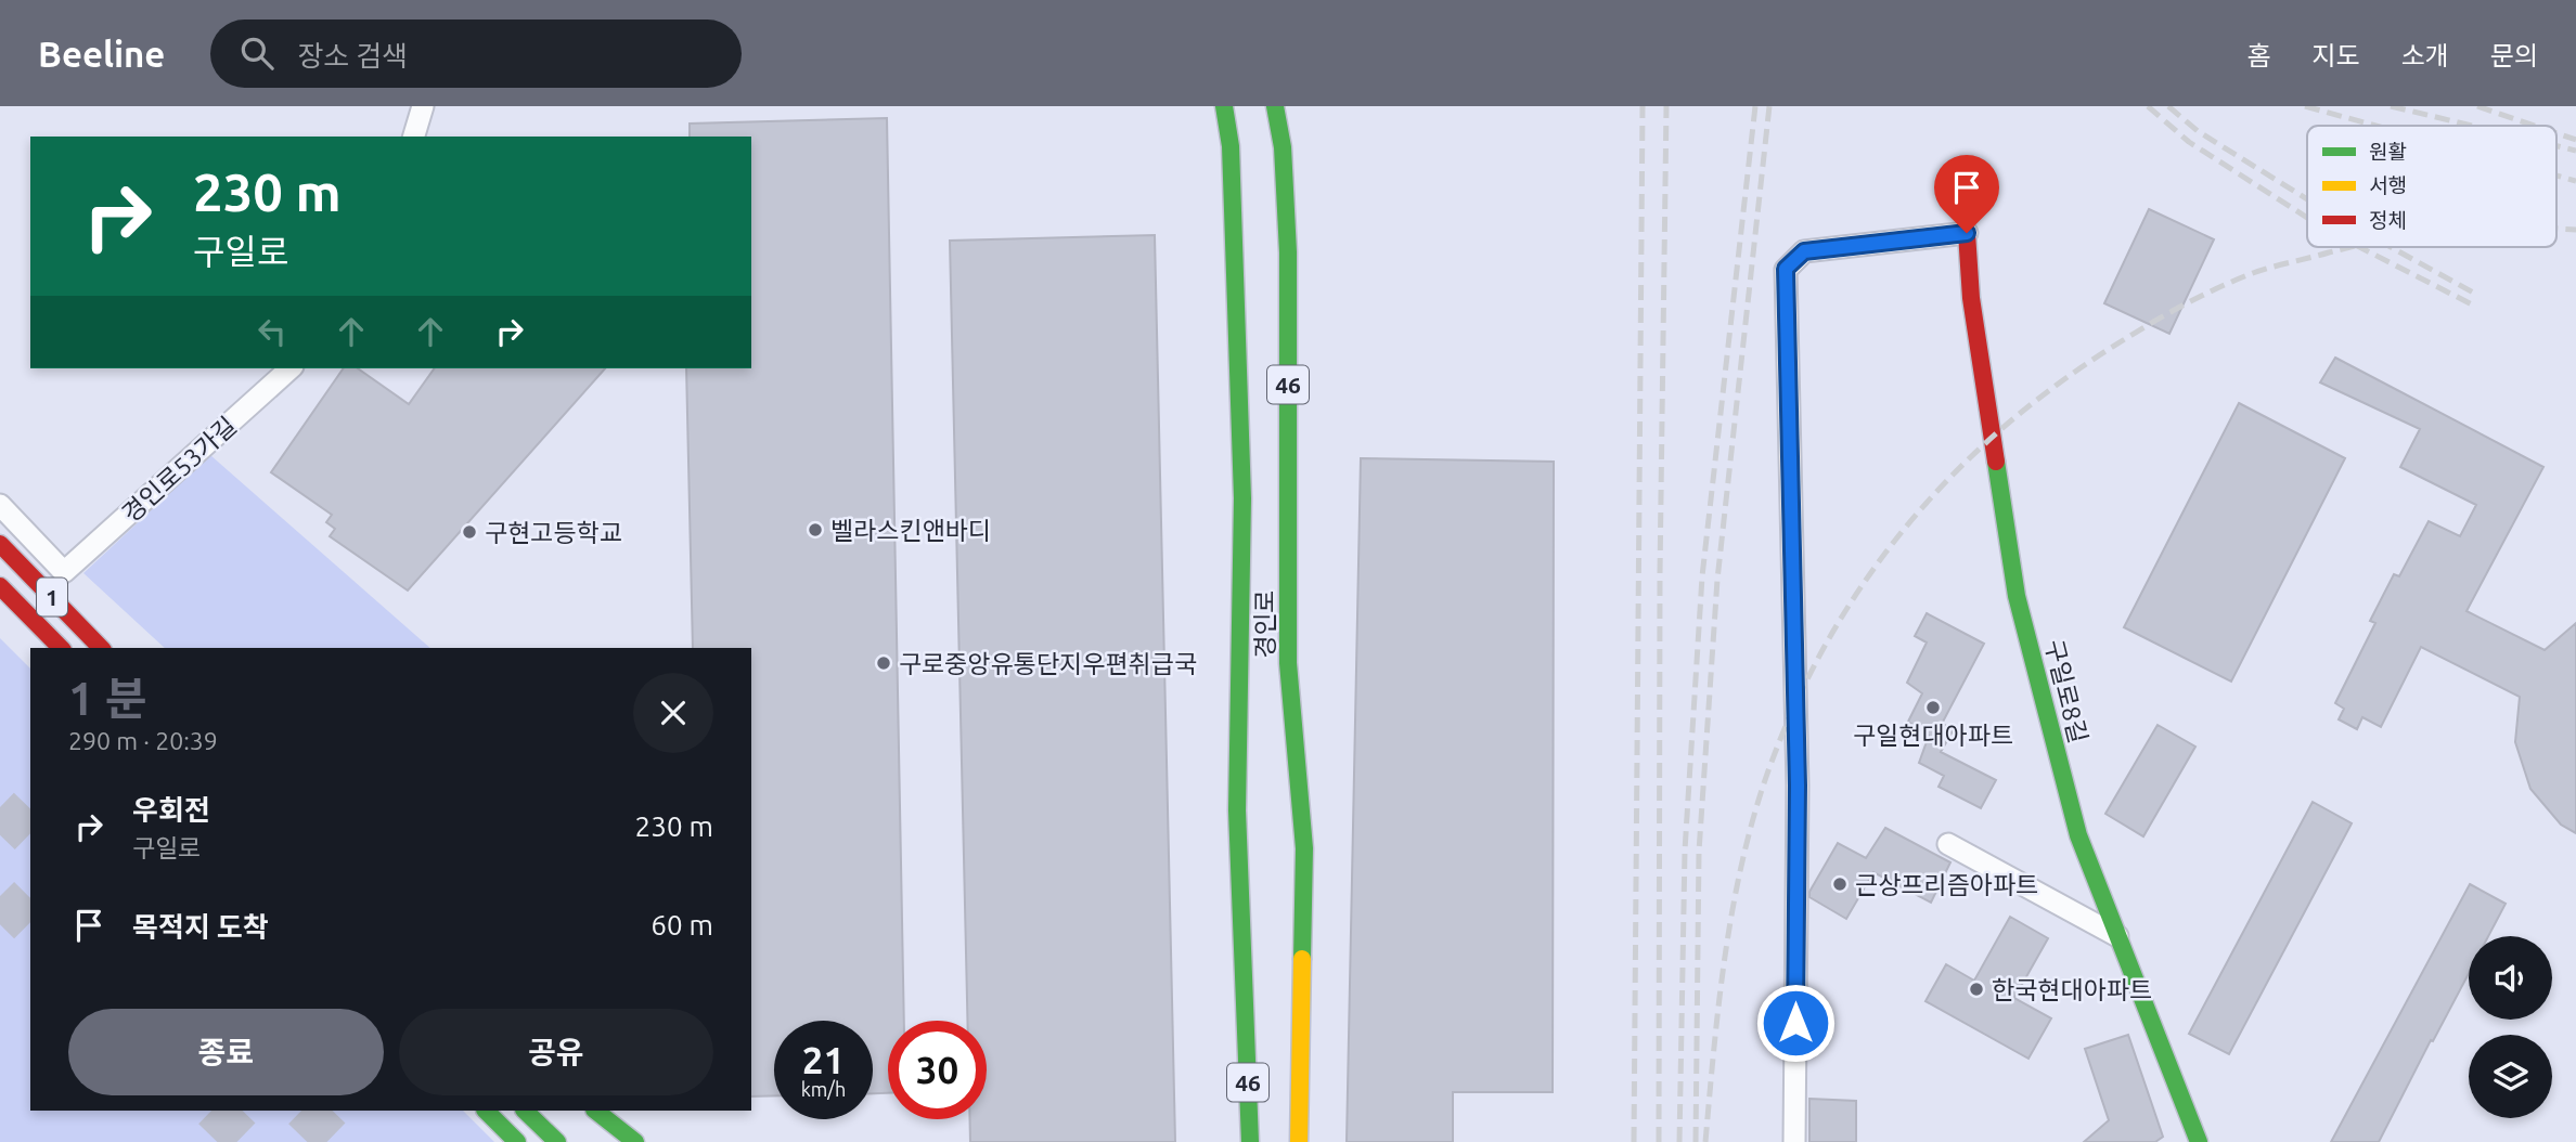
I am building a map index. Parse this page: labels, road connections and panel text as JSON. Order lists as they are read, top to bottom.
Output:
{
  "streets": {
    "main road": [
      "46",
      "1",
      "경인로",
      "구일로8길"
    ],
    "street": ["경인로53가길"]
  },
  "places": [
    "벨라스킨앤바디",
    "구현고등학교",
    "구로중앙유통단지우편취급국",
    "구일현대아파트",
    "근상프리즘아파트",
    "한국현대아파트"
  ],
  "legend": ["원활", "서행", "정체"],
  "page": {
    "header": "Beeline",
    "search": "장소 검색",
    "nav": [
      "홈",
      "지도",
      "소개",
      "문의"
    ],
    "turn": ["230 m", "구일로"],
    "heading": ["1 분", "290 m · 20:39"],
    "list": [
      {
        "name": "우회전",
        "note": "구일로",
        "value": "230 m"
      },
      {
        "name": "목적지 도착",
        "value": "60 m"
      }
    ],
    "buttons": ["종료", "공유"],
    "speed": "21 km/h",
    "limit": "30"
  }
}
